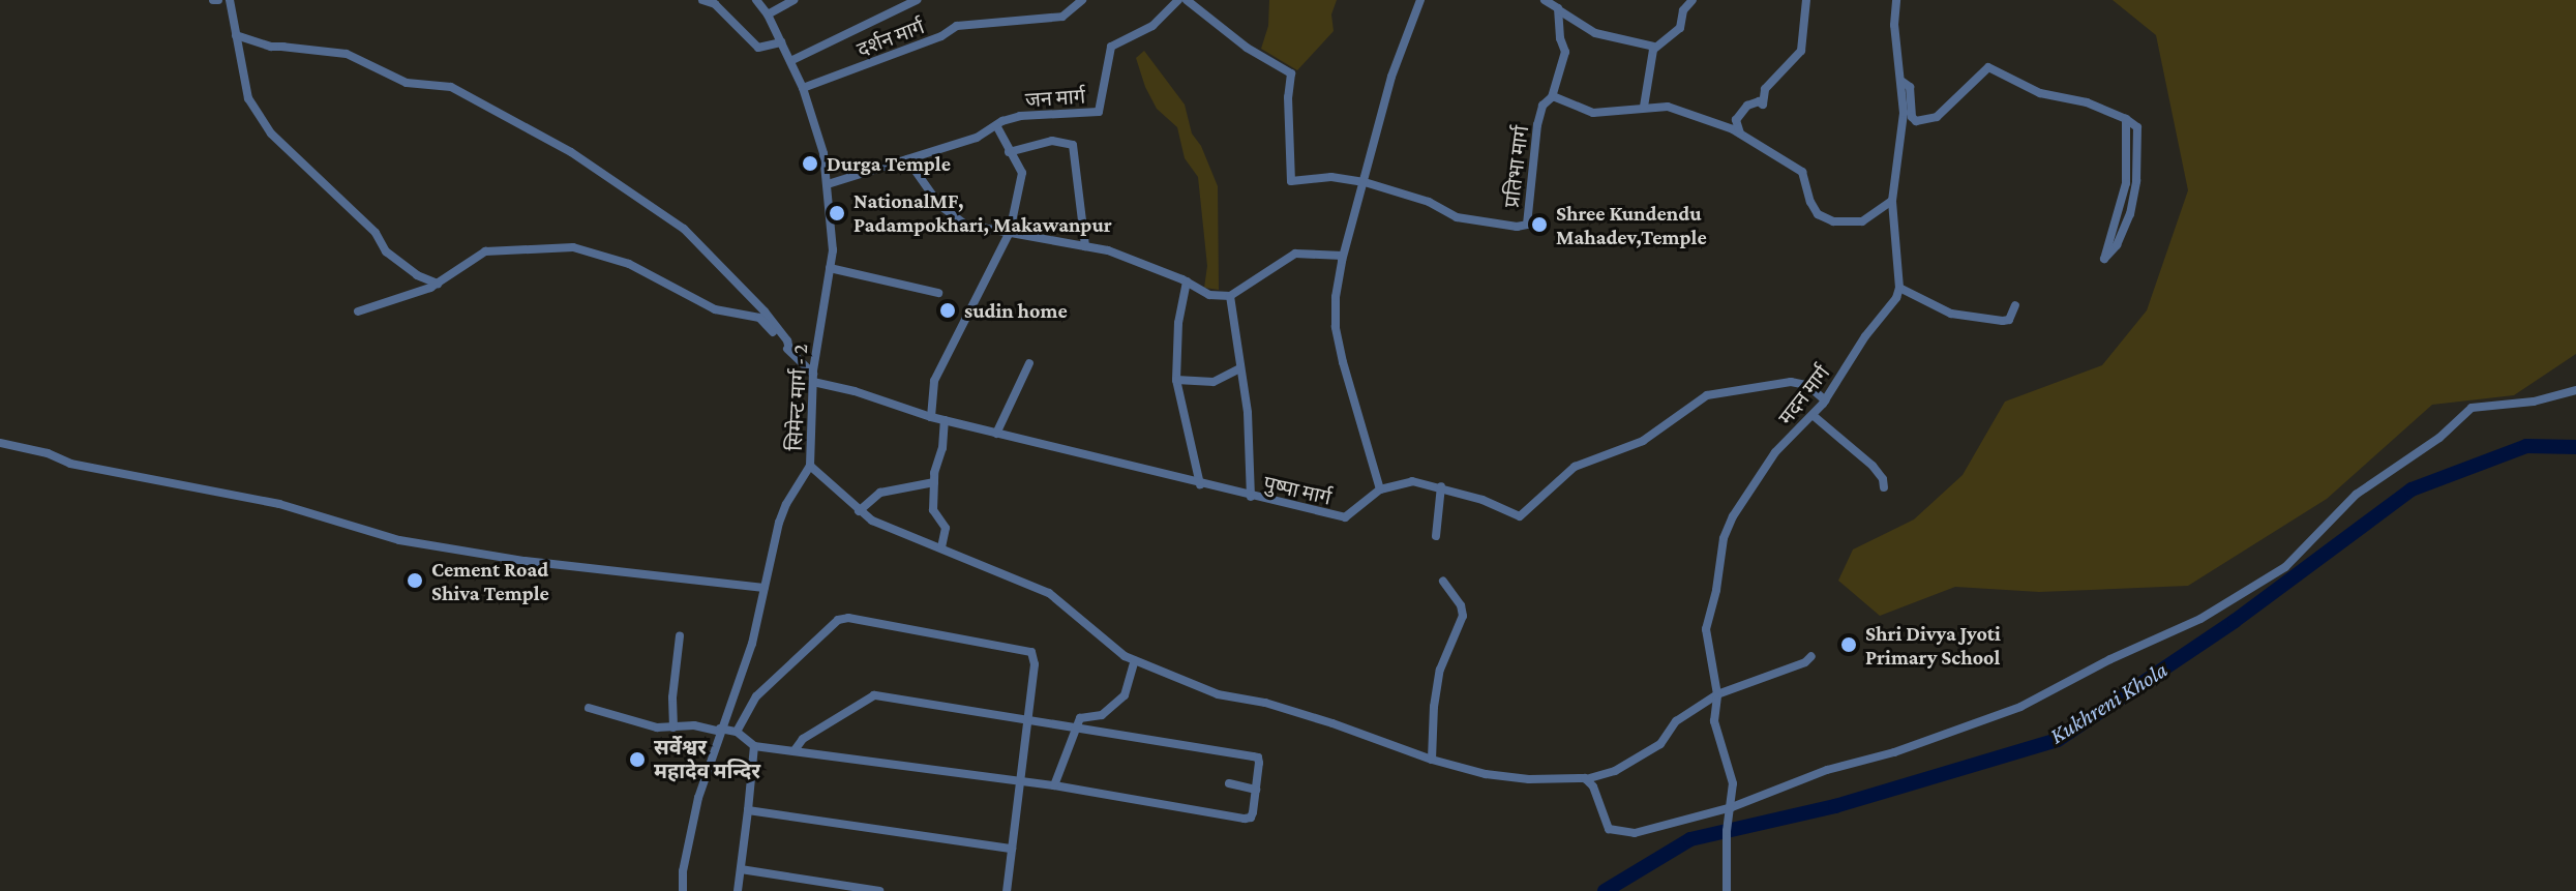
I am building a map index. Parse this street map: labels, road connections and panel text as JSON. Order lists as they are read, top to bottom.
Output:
{
  "streets": {
    "street": [
      "दर्शन मार्ग",
      "जन मार्ग",
      "प्रतिभा मार्ग",
      "मदन मार्ग",
      "सिमेन्ट मार्ग - 2",
      "पुष्पा मार्ग"
    ]
  },
  "crossings": [
    ["दर्शन मार्ग", "सिमेन्ट मार्ग - 2"],
    ["जन मार्ग", "सिमेन्ट मार्ग - 2"],
    ["मदन मार्ग", "पुष्पा मार्ग"],
    ["सिमेन्ट मार्ग - 2", "पुष्पा मार्ग"]
  ],
  "water": ["Kukhreni Khola"],
  "places": [
    "Durga Temple",
    "NationalMF, Padampokhari, Makawanpur",
    "Shree Kundendu Mahadev,Temple",
    "sudin home",
    "Cement Road Shiva Temple",
    "Shri Divya Jyoti Primary School",
    "सर्वेश्वर महादेव मन्दिर"
  ]
}
